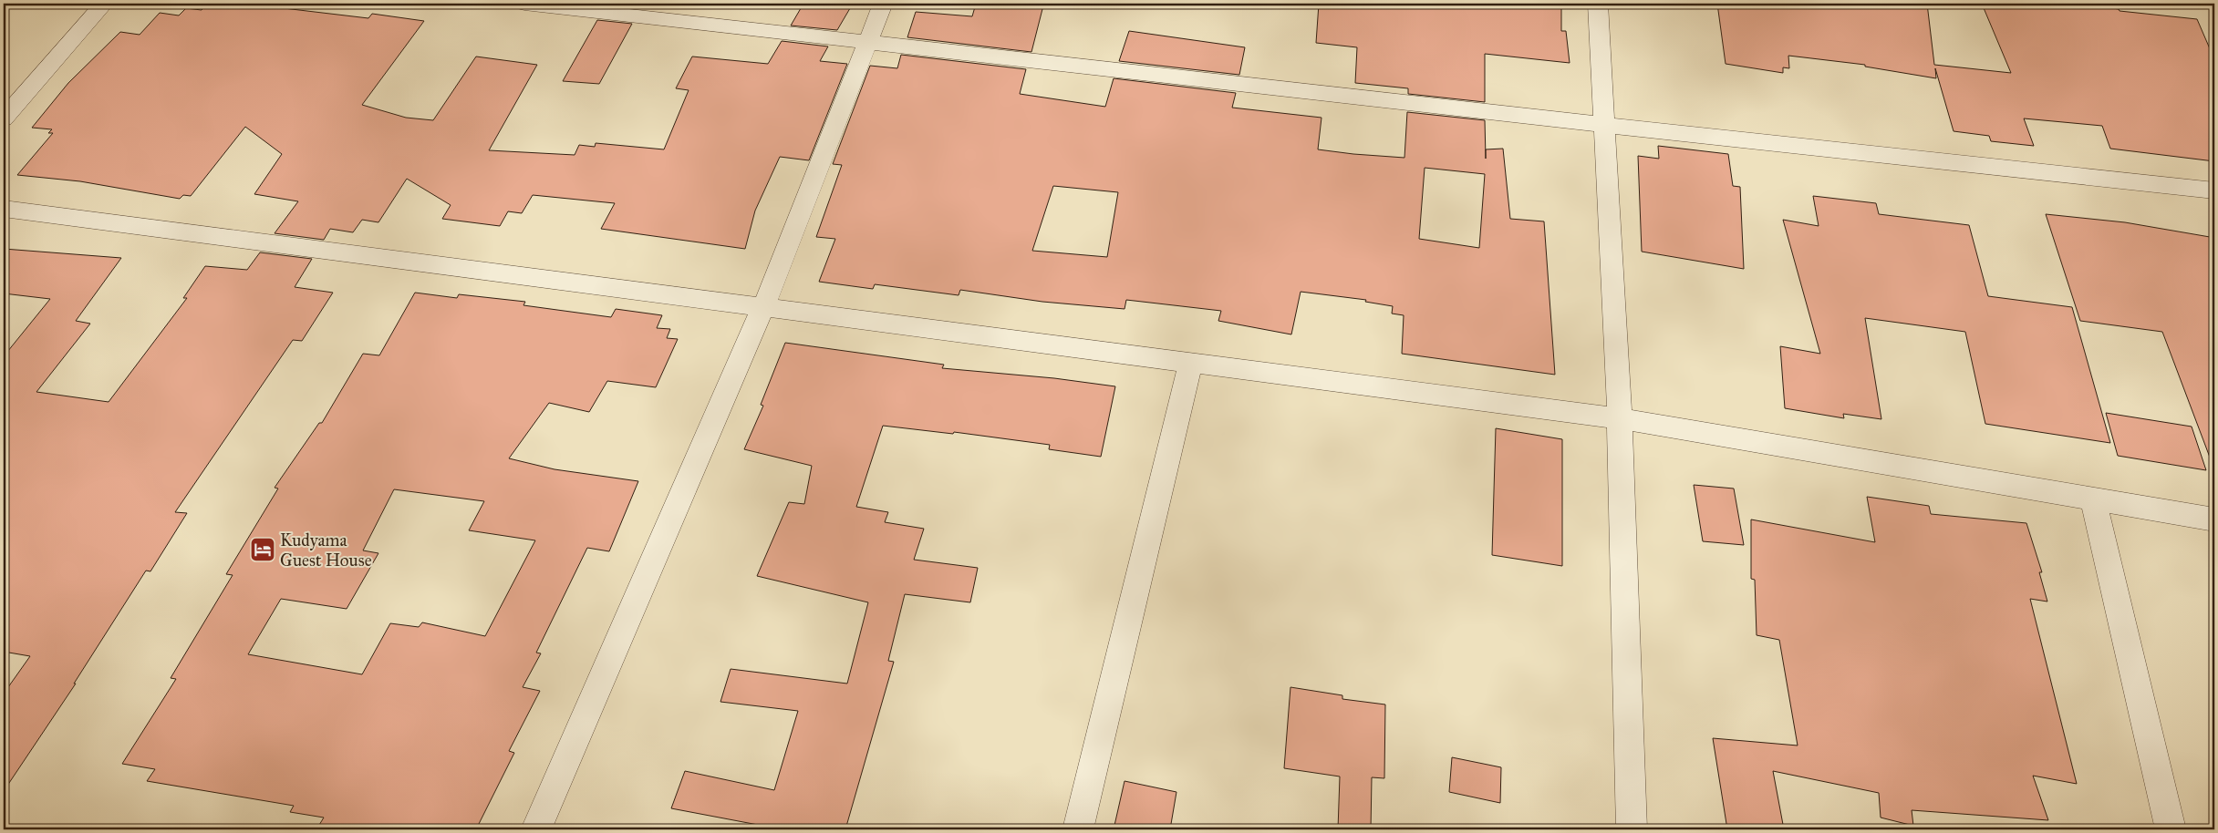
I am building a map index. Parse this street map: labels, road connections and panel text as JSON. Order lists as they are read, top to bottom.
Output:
{
  "places": {
    "hotel": ["Kudyama Guest House"]
  }
}
